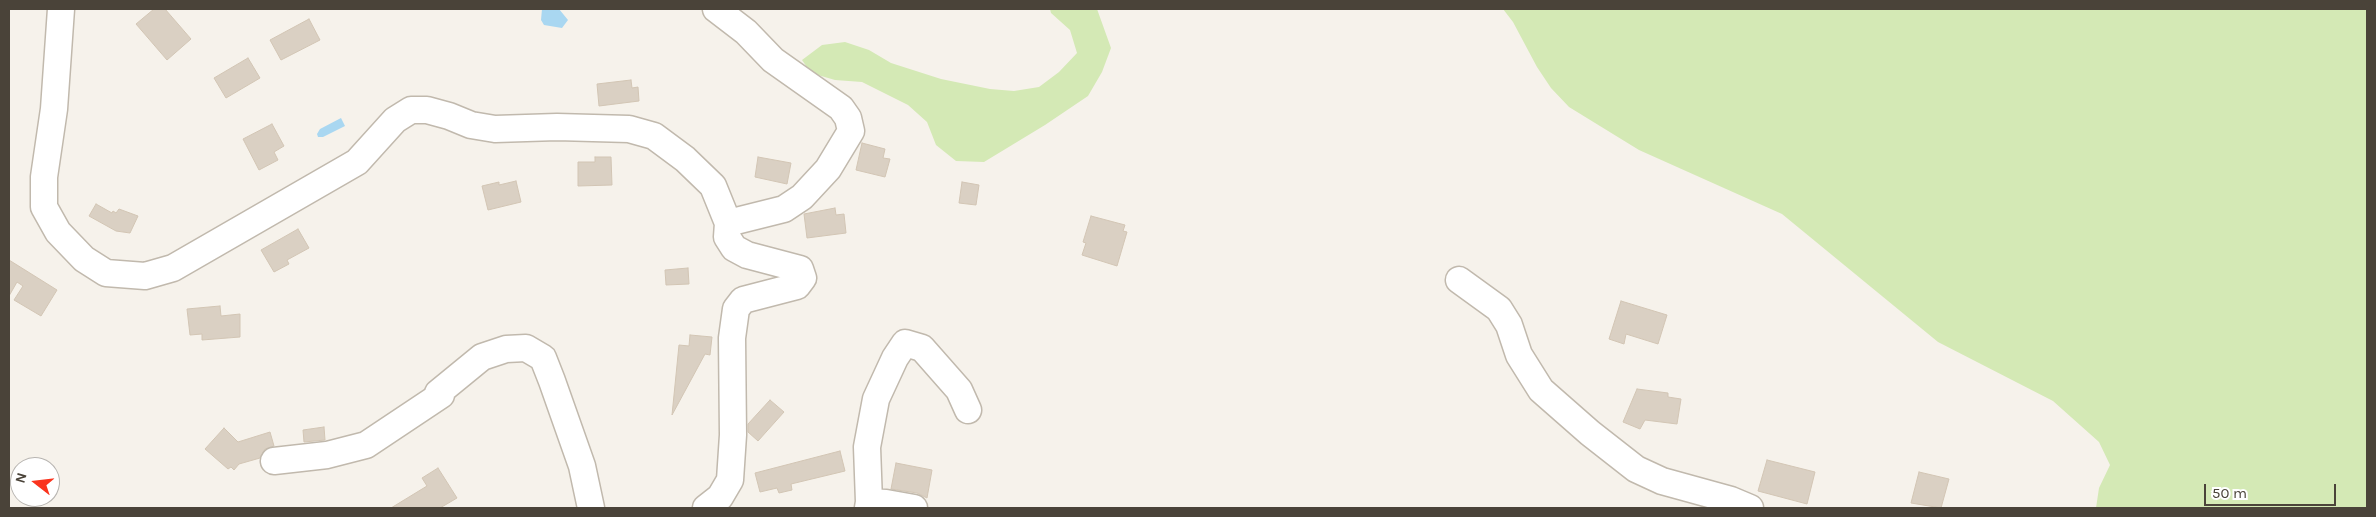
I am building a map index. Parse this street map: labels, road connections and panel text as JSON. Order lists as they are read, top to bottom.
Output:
{
  "scale_bar": "50 m",
  "north": "left"
}
